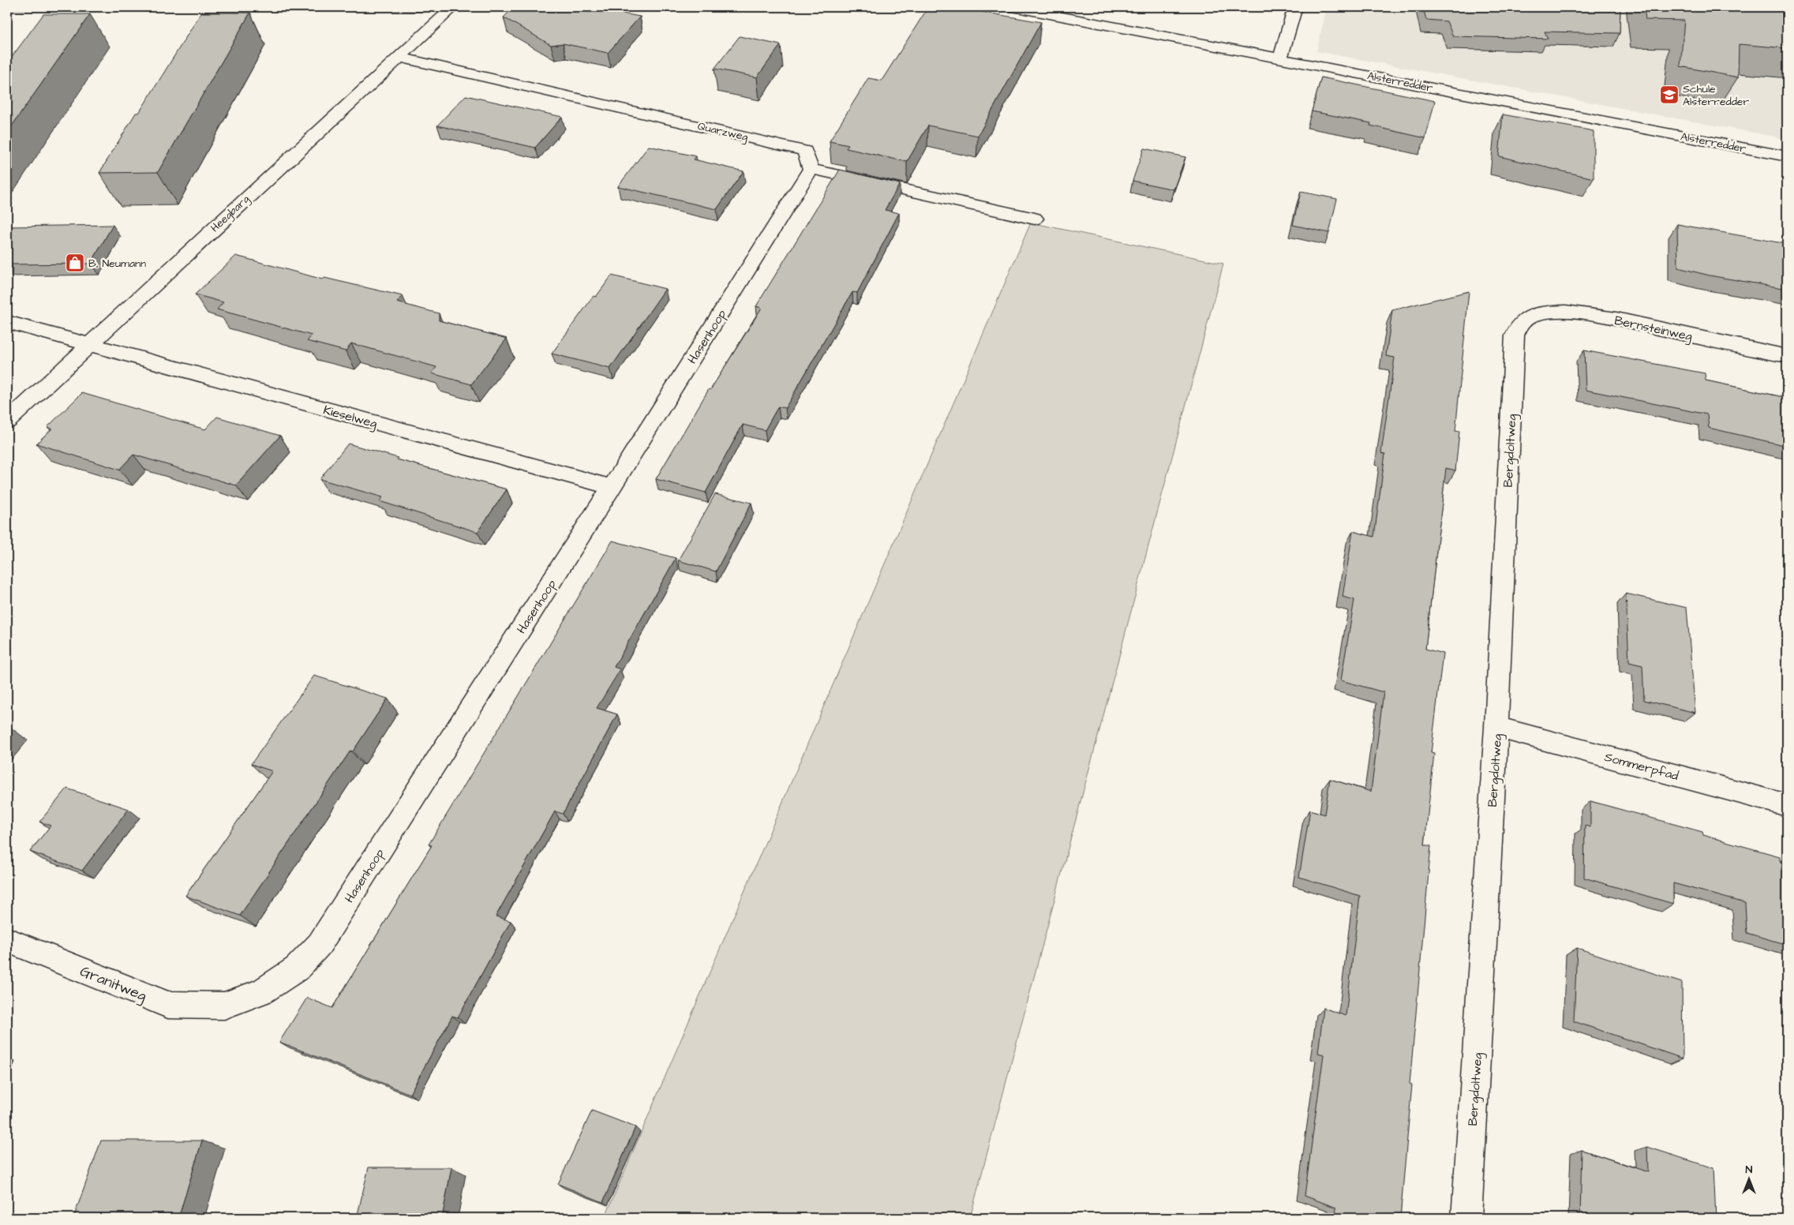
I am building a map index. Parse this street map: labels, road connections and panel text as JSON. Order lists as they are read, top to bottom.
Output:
{
  "streets": {
    "street": [
      "Alsterredder",
      "Quarzweg",
      "Heegbarg",
      "Bernsteinweg",
      "Hasenhoop",
      "Kieselweg",
      "Bergdoltweg",
      "Sommerpfad",
      "Granitweg"
    ]
  },
  "crossings": [
    ["Quarzweg", "Heegbarg"],
    ["Quarzweg", "Hasenhoop"],
    ["Heegbarg", "Kieselweg"],
    ["Bernsteinweg", "Bergdoltweg"],
    ["Hasenhoop", "Kieselweg"],
    ["Hasenhoop", "Granitweg"],
    ["Bergdoltweg", "Sommerpfad"]
  ],
  "places": {
    "school or university": ["Schule Alsterredder"],
    "shop": ["B. Neumann"]
  },
  "north": "top"
}
